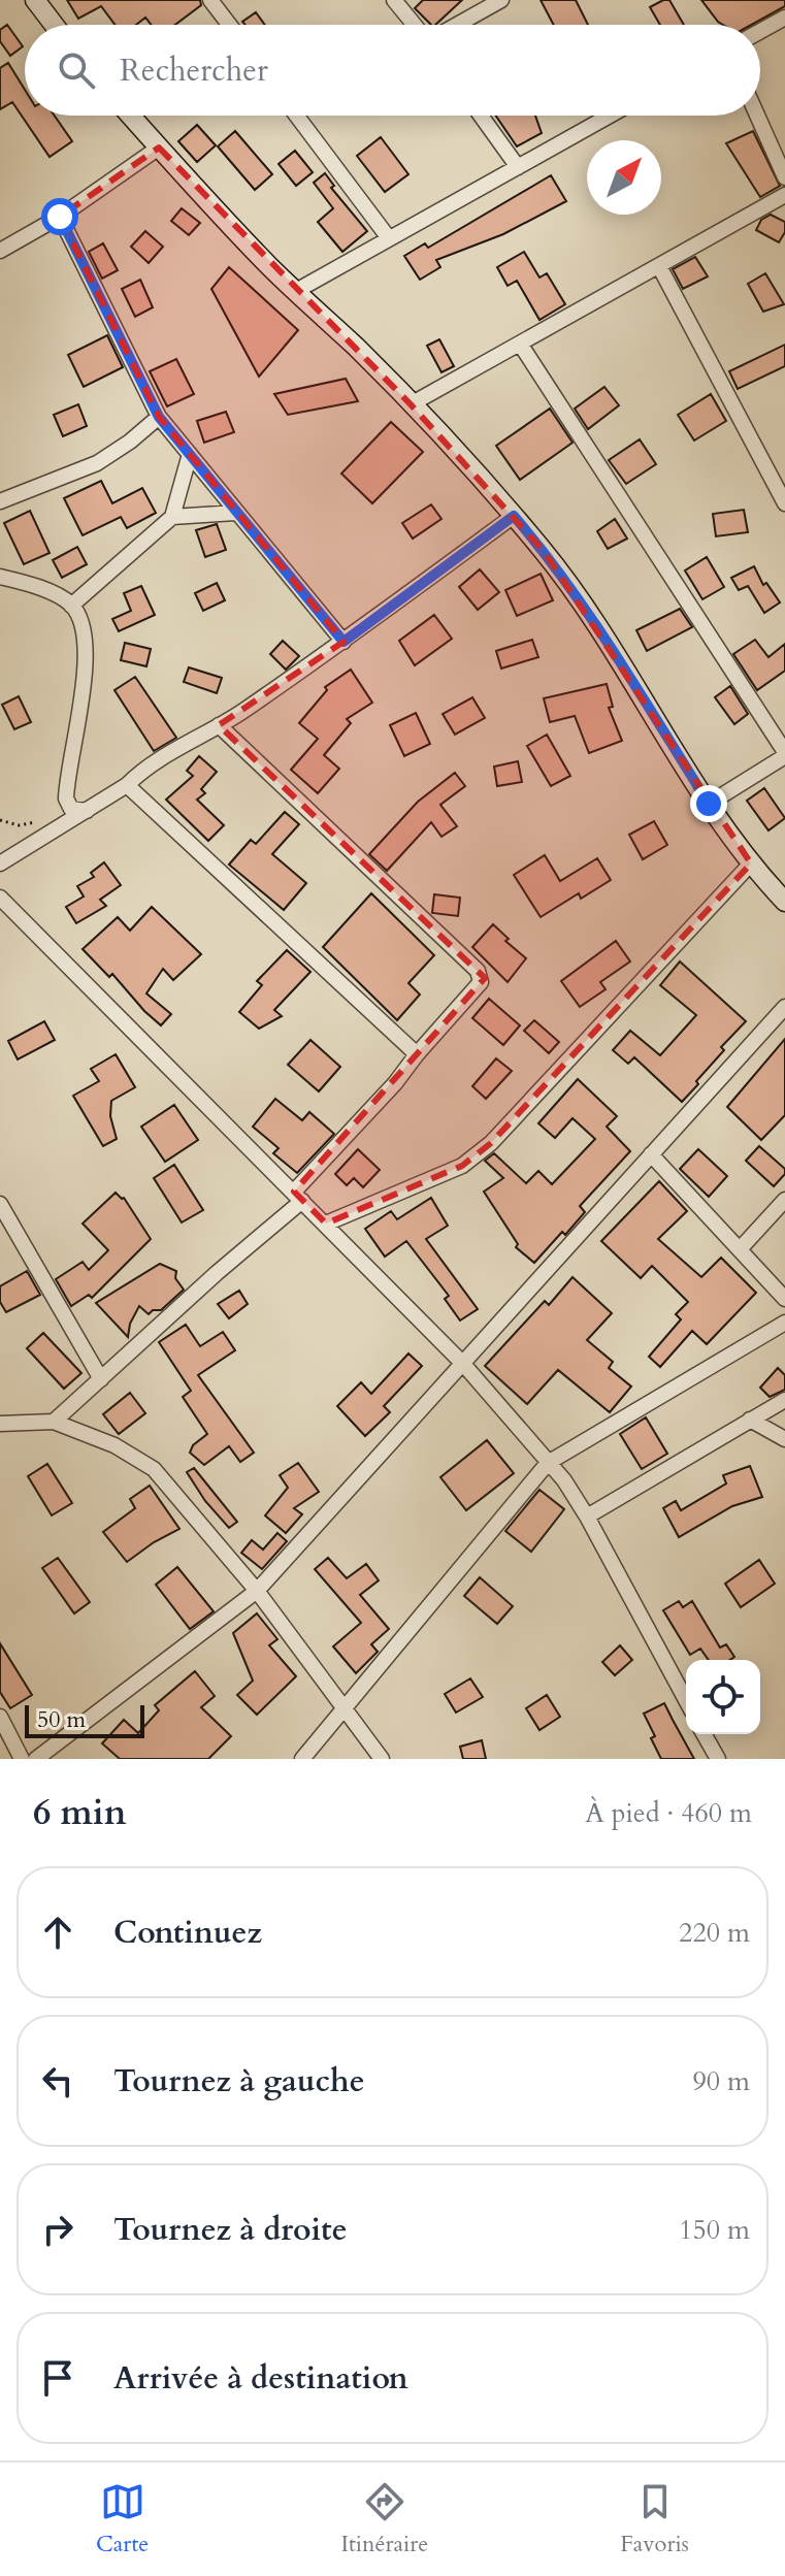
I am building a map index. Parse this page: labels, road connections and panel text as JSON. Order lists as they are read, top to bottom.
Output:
{
  "scale_bar": "50 m",
  "north": "top right",
  "page": {
    "search": "Rechercher",
    "scale": "50 m",
    "heading": ["6 min", "À pied · 460 m"],
    "list": [
      ["Continuez", "220 m"],
      ["Tournez à gauche", "90 m"],
      ["Tournez à droite", "150 m"],
      "Arrivée à destination"
    ],
    "nav": ["Carte", "Itinéraire", "Favoris"]
  }
}
